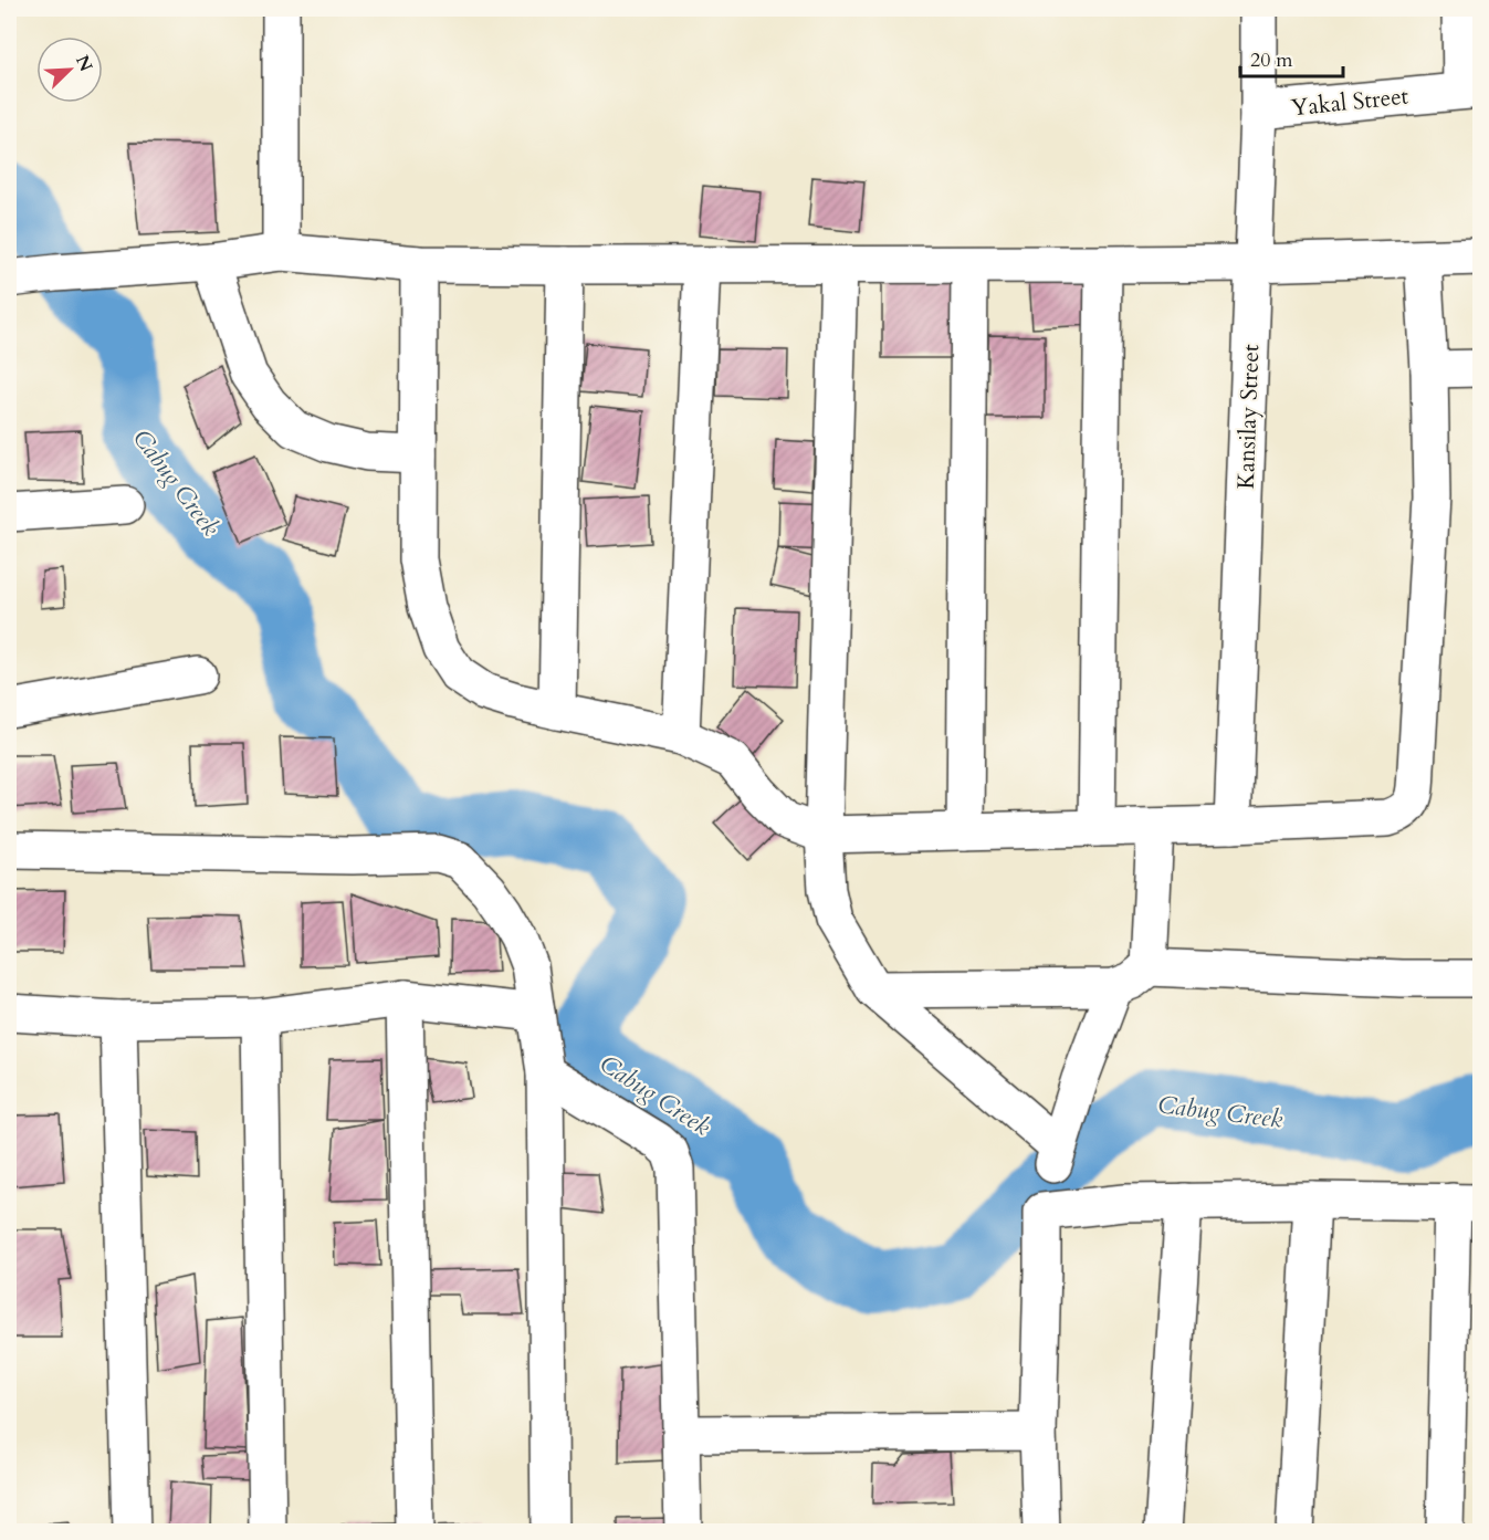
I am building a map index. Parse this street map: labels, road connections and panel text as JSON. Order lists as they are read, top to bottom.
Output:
{
  "streets": {
    "street": ["Yakal Street", "Kansilay Street"]
  },
  "crossings": [
    ["Yakal Street", "Kansilay Street"]
  ],
  "water": ["Cabug Creek"],
  "scale_bar": "20 m",
  "north": "top right"
}
